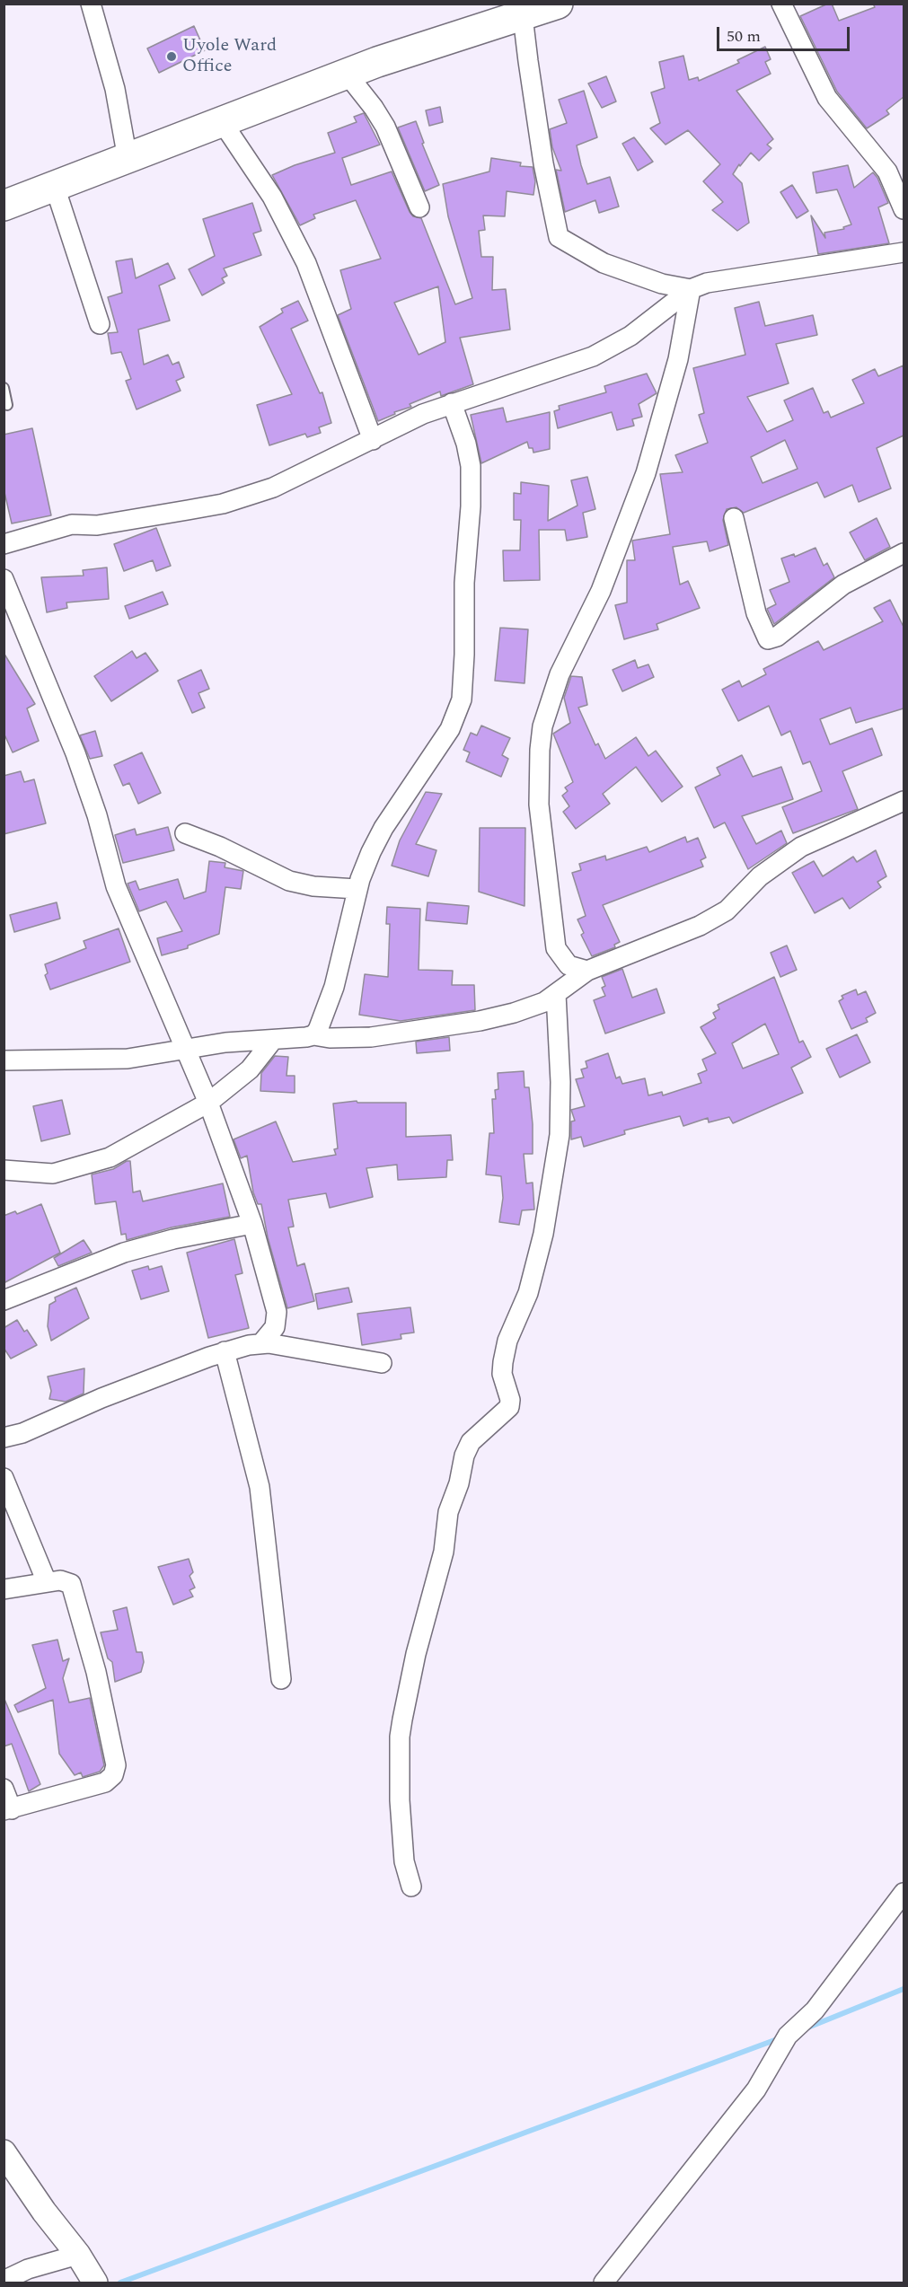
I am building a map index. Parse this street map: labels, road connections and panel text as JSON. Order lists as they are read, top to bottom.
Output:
{
  "places": ["Uyole Ward Office"],
  "scale_bar": "50 m"
}
